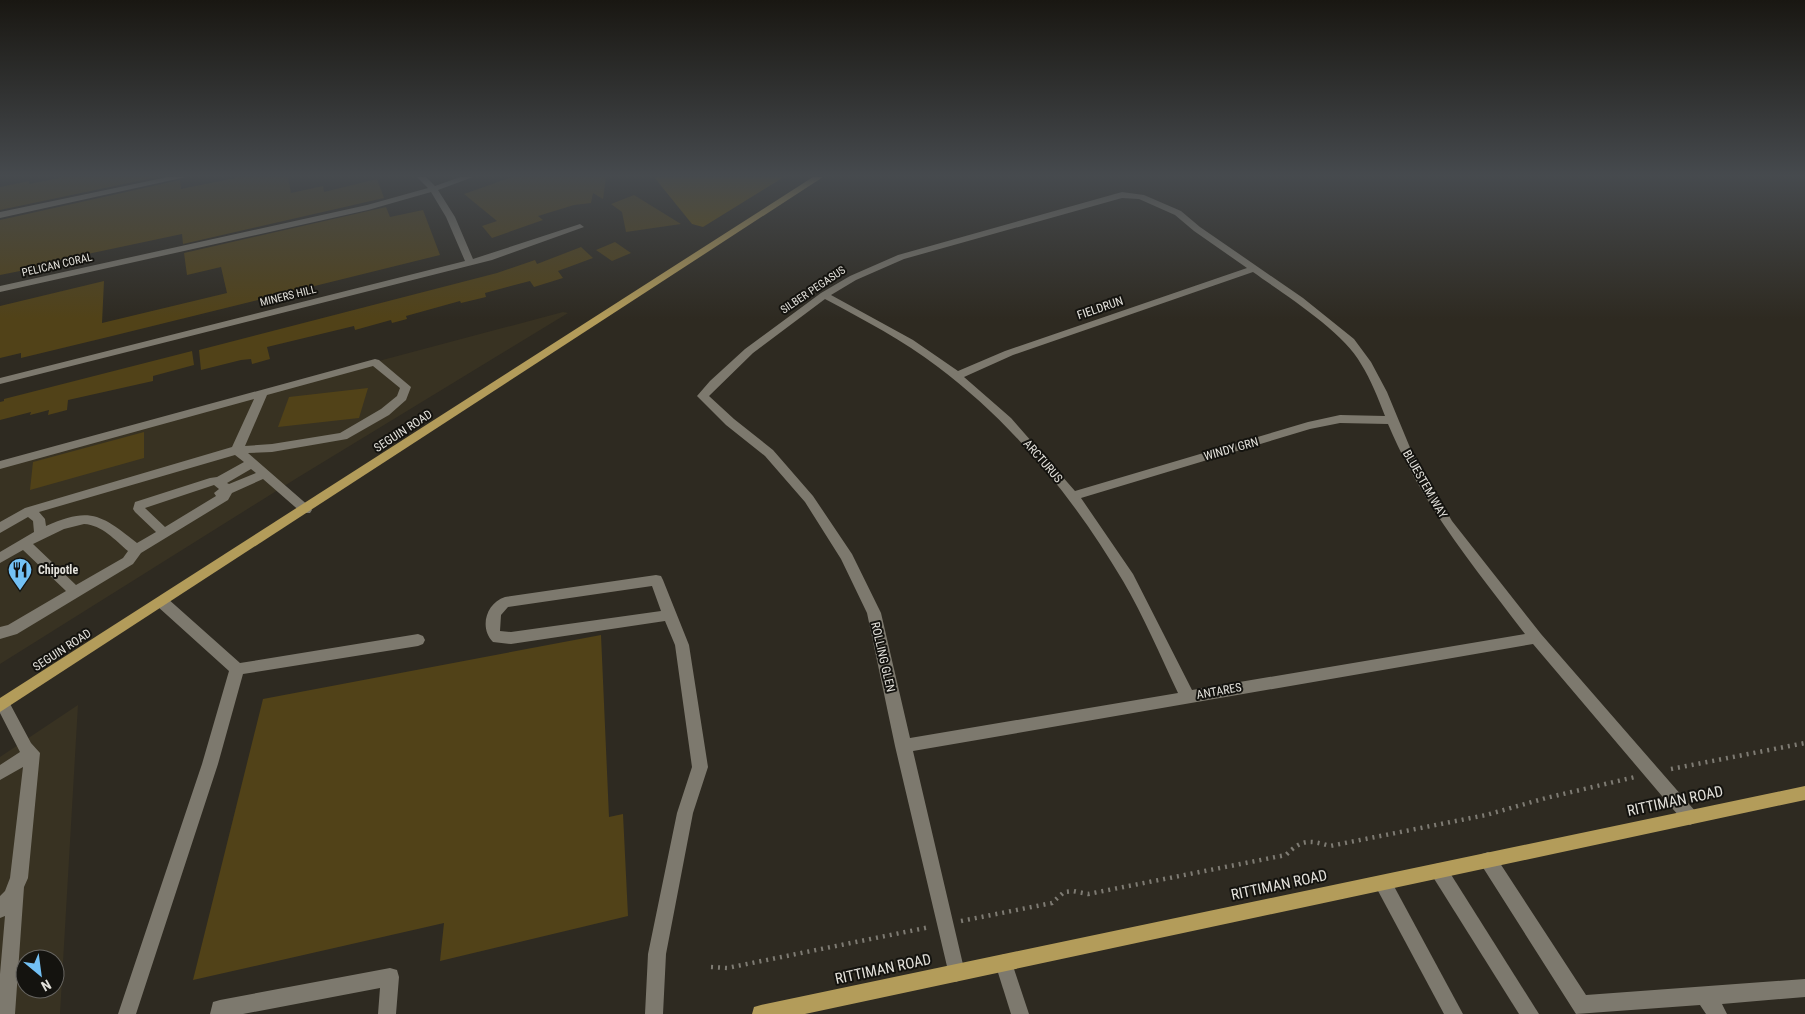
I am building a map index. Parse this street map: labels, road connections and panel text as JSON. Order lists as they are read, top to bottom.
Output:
{
  "streets": {
    "main road": ["SEGUIN ROAD", "RITTIMAN ROAD"],
    "street": [
      "PELICAN CORAL",
      "SILBER PEGASUS",
      "MINERS HILL",
      "FIELDRUN",
      "WINDY GRN",
      "ARCTURUS",
      "BLUESTEM WAY",
      "ROLLING GLEN",
      "ANTARES"
    ]
  },
  "crossings": [
    ["SILBER PEGASUS", "ARCTURUS"],
    ["SILBER PEGASUS", "ROLLING GLEN"],
    ["FIELDRUN", "ARCTURUS"],
    ["FIELDRUN", "BLUESTEM WAY"],
    ["WINDY GRN", "ARCTURUS"],
    ["WINDY GRN", "BLUESTEM WAY"],
    ["ARCTURUS", "ANTARES"],
    ["BLUESTEM WAY", "ANTARES"],
    ["BLUESTEM WAY", "RITTIMAN ROAD"],
    ["ROLLING GLEN", "ANTARES"],
    ["ROLLING GLEN", "RITTIMAN ROAD"]
  ],
  "places": {
    "restaurant": ["Chipotle"]
  },
  "north": "bottom right"
}
